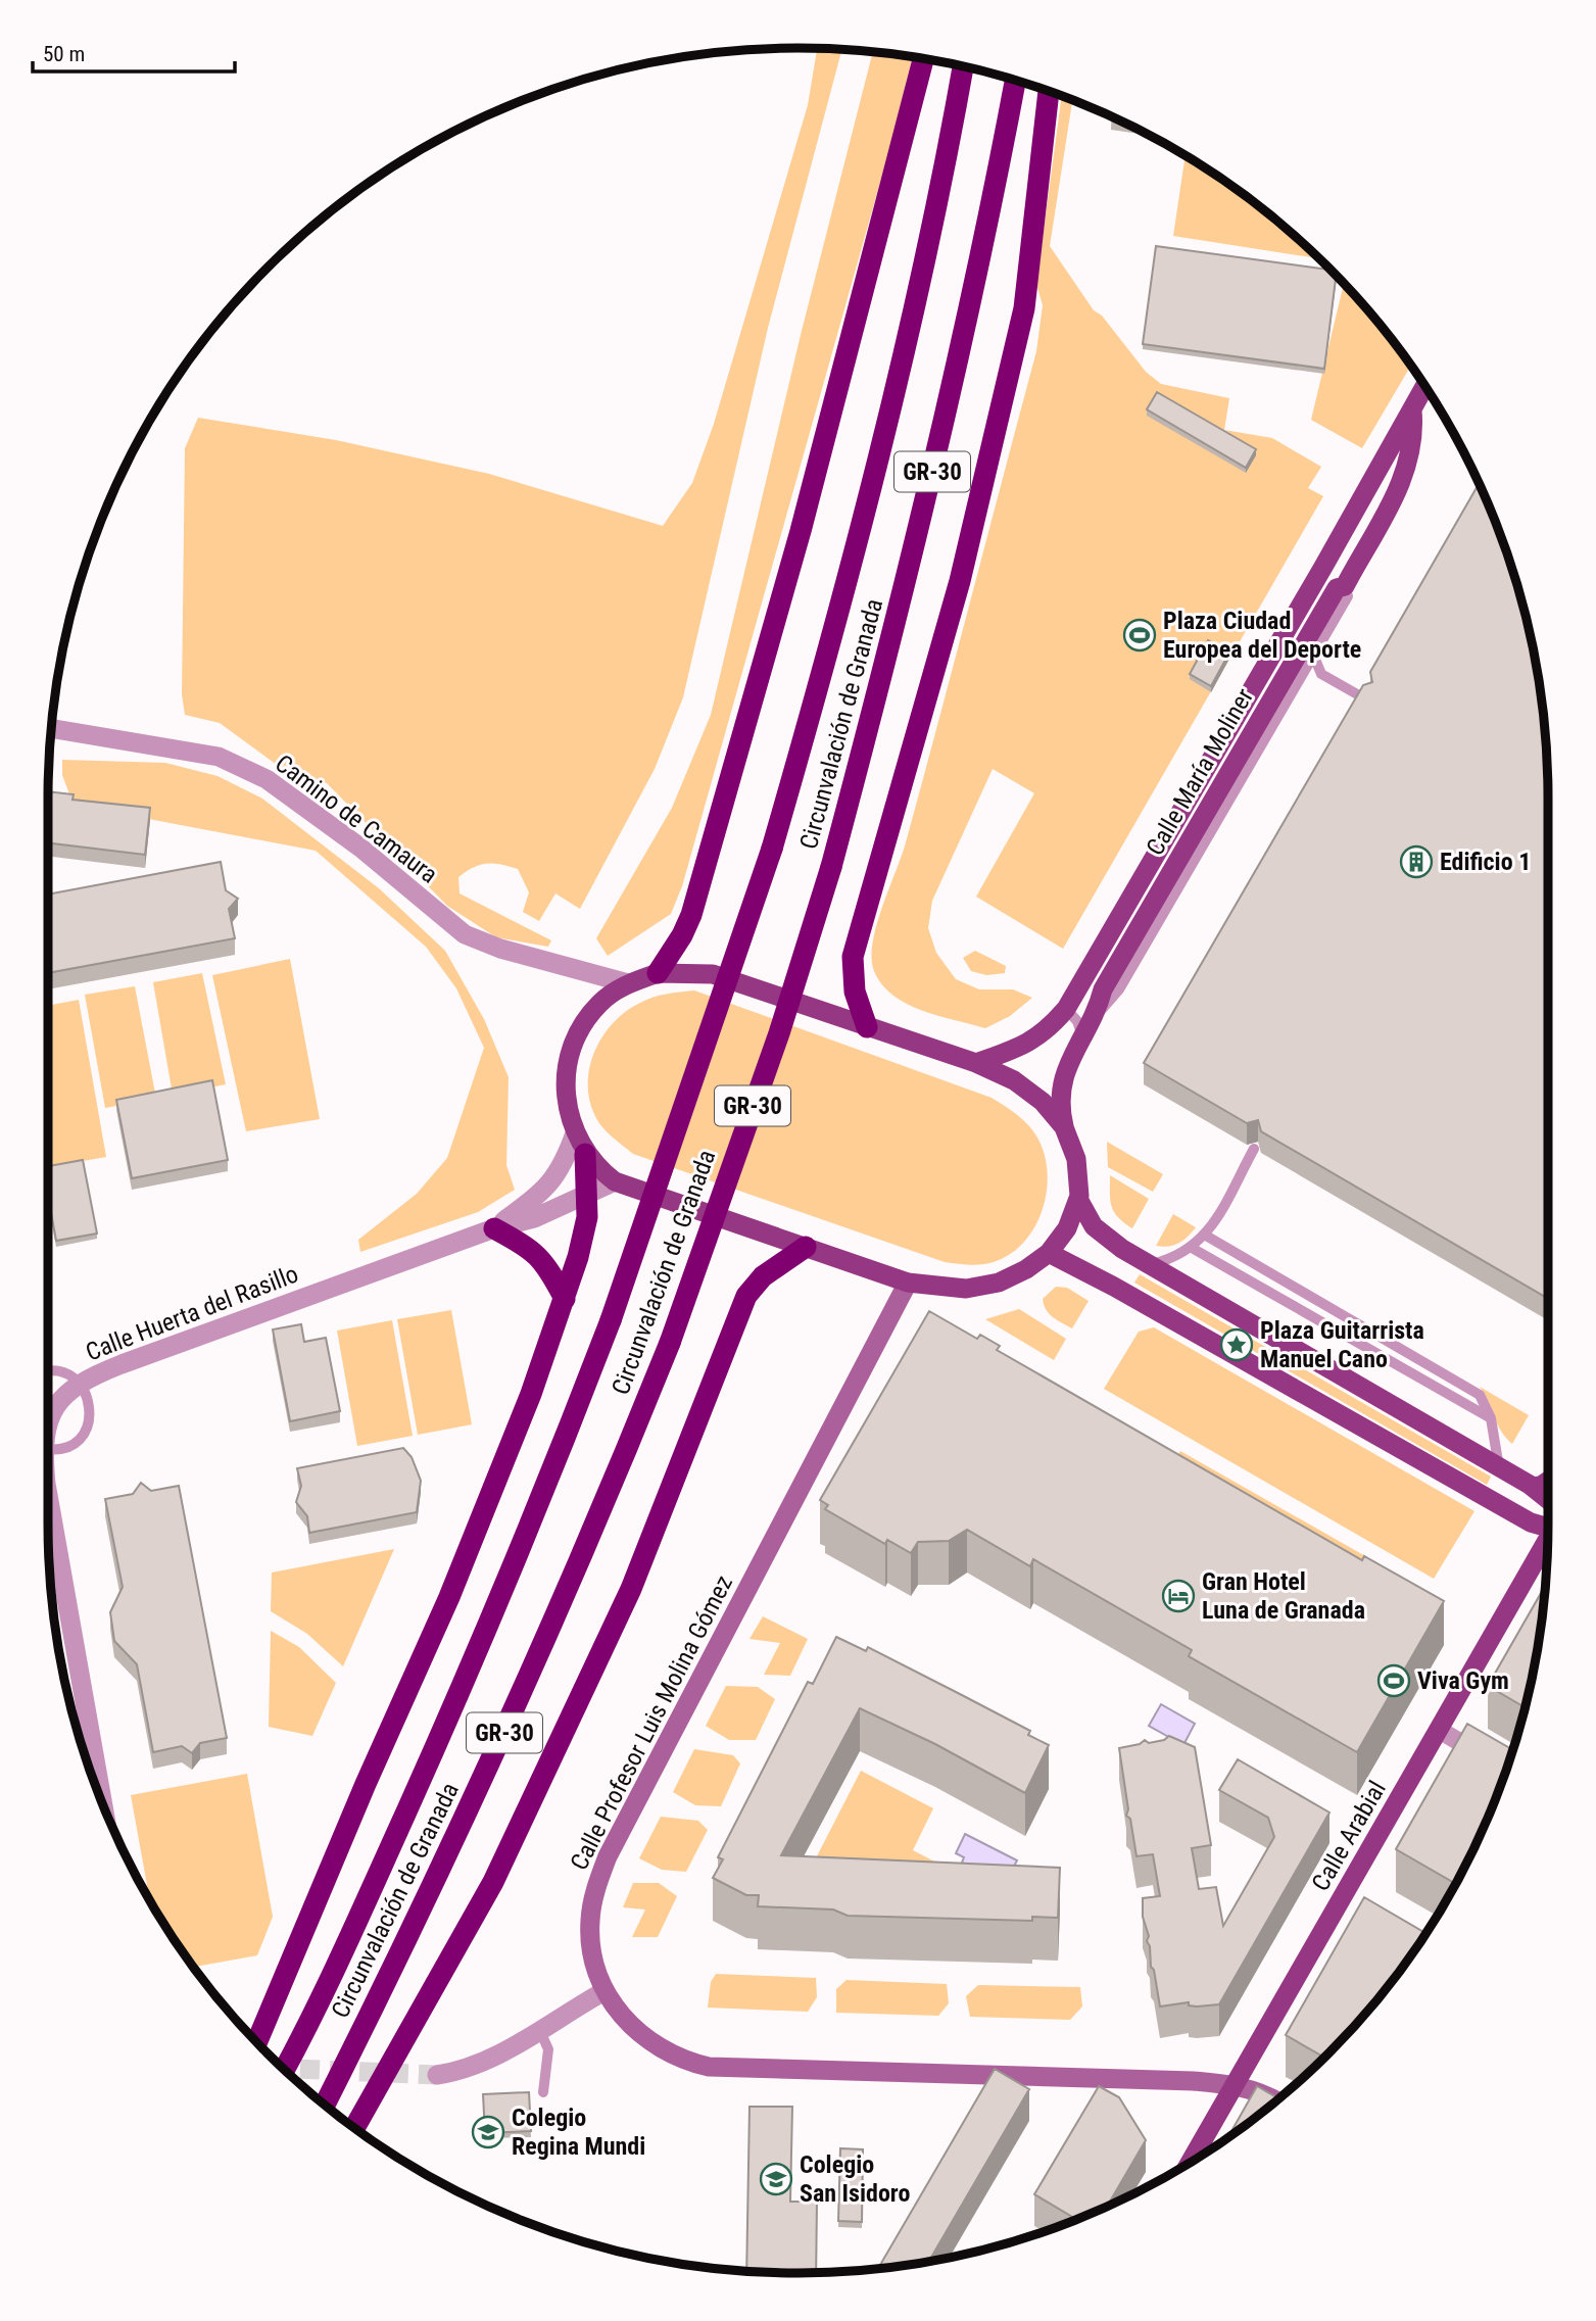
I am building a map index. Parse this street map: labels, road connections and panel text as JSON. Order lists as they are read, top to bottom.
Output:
{
  "streets": {
    "highway": ["GR-30", "Circunvalación de Granada"],
    "main road": ["Calle María Moliner", "Calle Profesor Luis Molina Gómez", "Calle Arabial"],
    "street": ["Camino de Camaura", "Calle Huerta del Rasillo"]
  },
  "crossings": [
    ["Calle Profesor Luis Molina Gómez", "Calle Arabial"]
  ],
  "places": {
    "sports": ["Plaza Ciudad Europea del Deporte", "Viva Gym"],
    "building": ["Edificio 1"],
    "place": ["Plaza Guitarrista Manuel Cano"],
    "hotel": ["Gran Hotel Luna de Granada"],
    "school or university": ["Colegio Regina Mundi", "Colegio San Isidoro"]
  },
  "scale_bar": "50 m"
}
